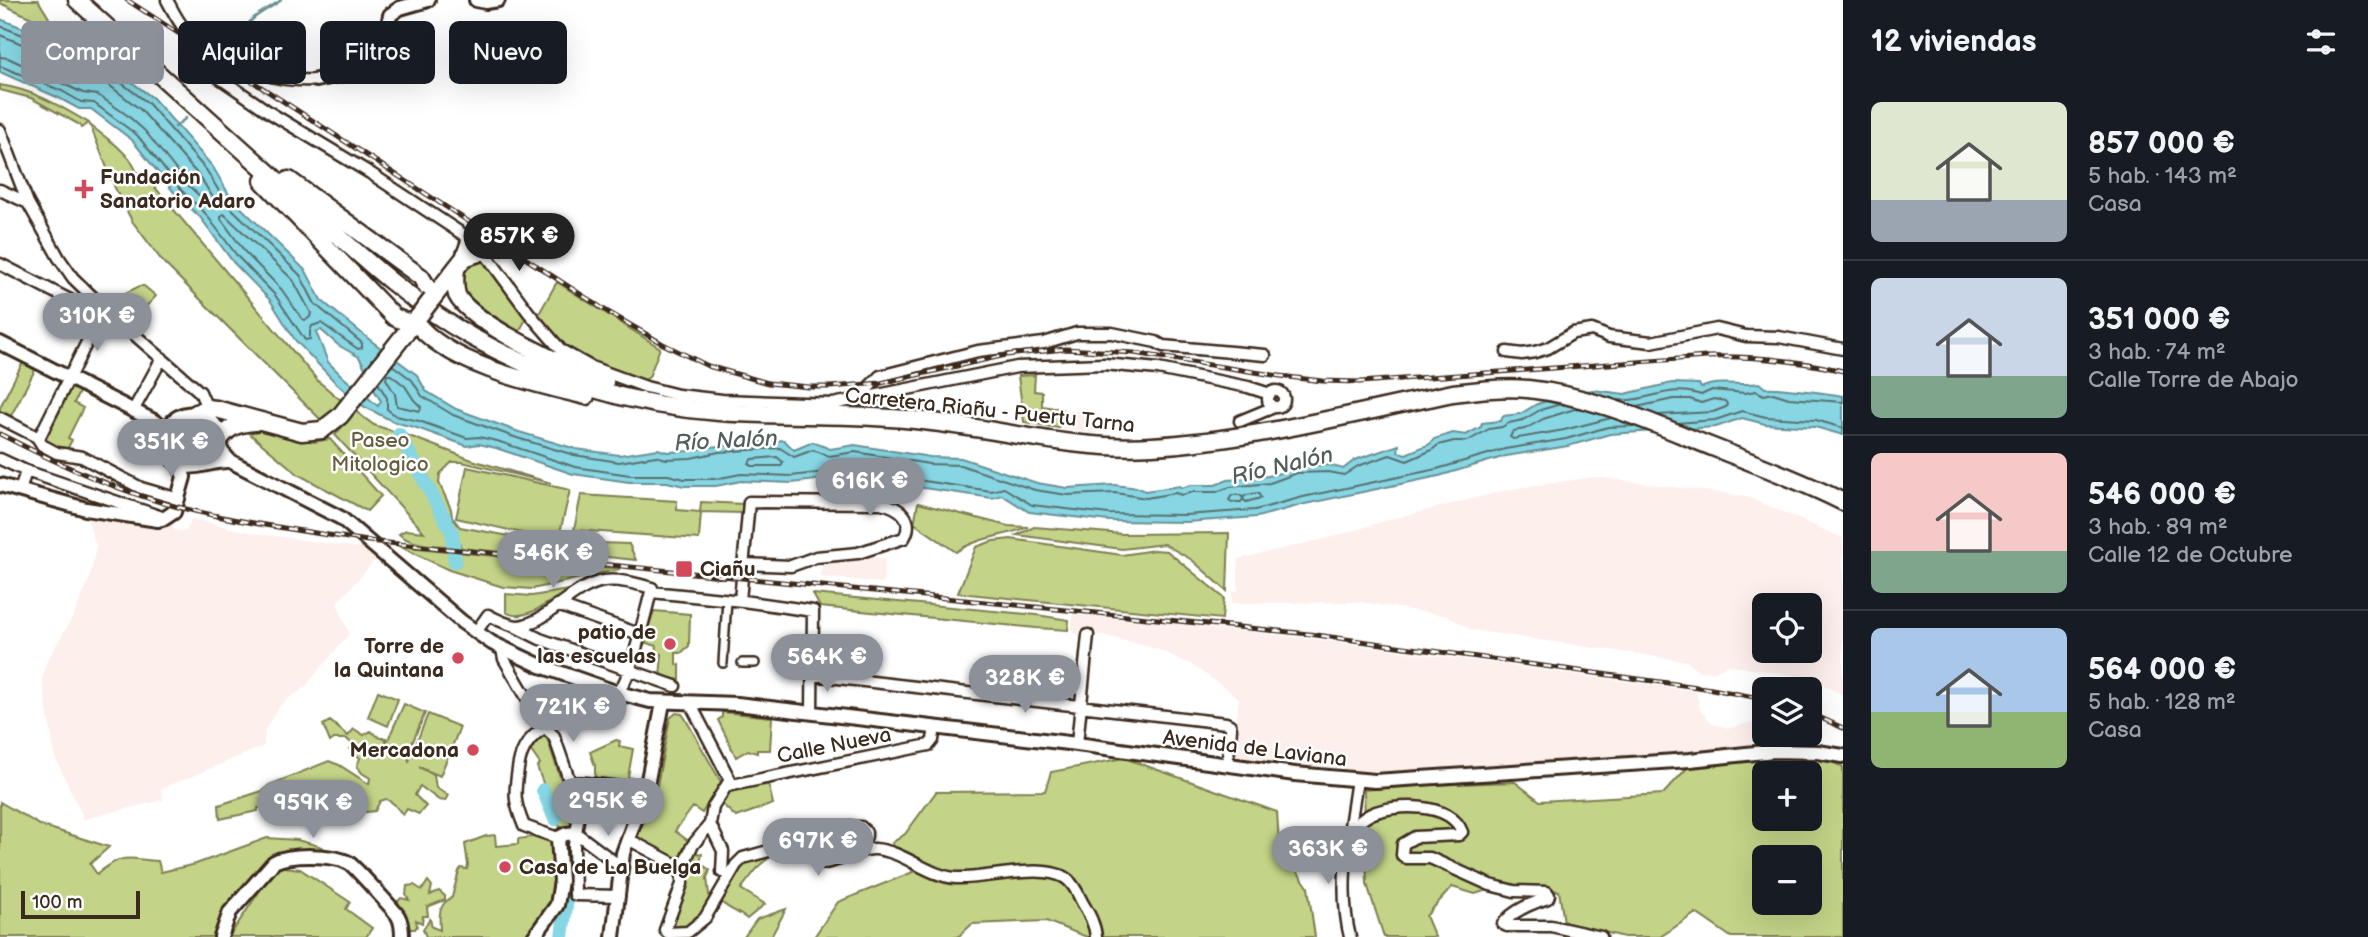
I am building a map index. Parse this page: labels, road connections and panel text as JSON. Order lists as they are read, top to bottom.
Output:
{
  "streets": {
    "main road": ["Carretera Riañu - Puertu Tarna"],
    "street": ["Calle Nueva", "Avenida de Laviana"]
  },
  "crossings": [
    ["Calle Nueva", "Avenida de Laviana"]
  ],
  "water": ["Río Nalón"],
  "parks": ["Paseo Mitologico"],
  "places": {
    "health": ["Fundación Sanatorio Adaro"],
    "transit": ["Ciañu"],
    "other": [
      "patio de las escuelas",
      "Torre de la Quintana",
      "Mercadona",
      "Casa de La Buelga"
    ]
  },
  "scale_bar": "100 m",
  "page": {
    "heading": "12 viviendas",
    "chip": [
      "Comprar",
      "Alquilar",
      "Filtros",
      "Nuevo"
    ],
    "list": [
      {
        "name": "857 000 €",
        "note": "5 hab. · 143 m² · Casa"
      },
      {
        "name": "351 000 €",
        "note": "3 hab. · 74 m² · Calle Torre de Abajo"
      },
      {
        "name": "546 000 €",
        "note": "3 hab. · 89 m² · Calle 12 de Octubre"
      },
      {
        "name": "564 000 €",
        "note": "5 hab. · 128 m² · Casa"
      }
    ],
    "price": [
      "857K €",
      "310K €",
      "351K €",
      "616K €",
      "546K €",
      "564K €",
      "328K €",
      "721K €",
      "295K €",
      "959K €",
      "697K €",
      "363K €"
    ],
    "map_buttons": ["+", "−"],
    "scale": "100 m"
  }
}
